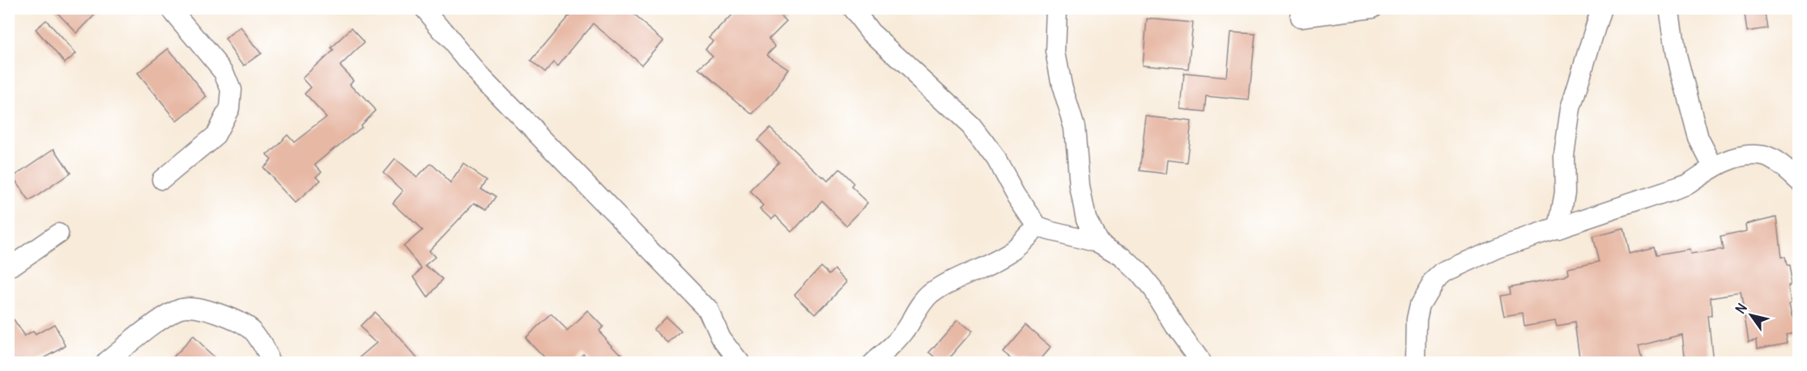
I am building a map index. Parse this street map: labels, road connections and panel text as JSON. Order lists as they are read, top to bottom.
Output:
{
  "north": "top left"
}
